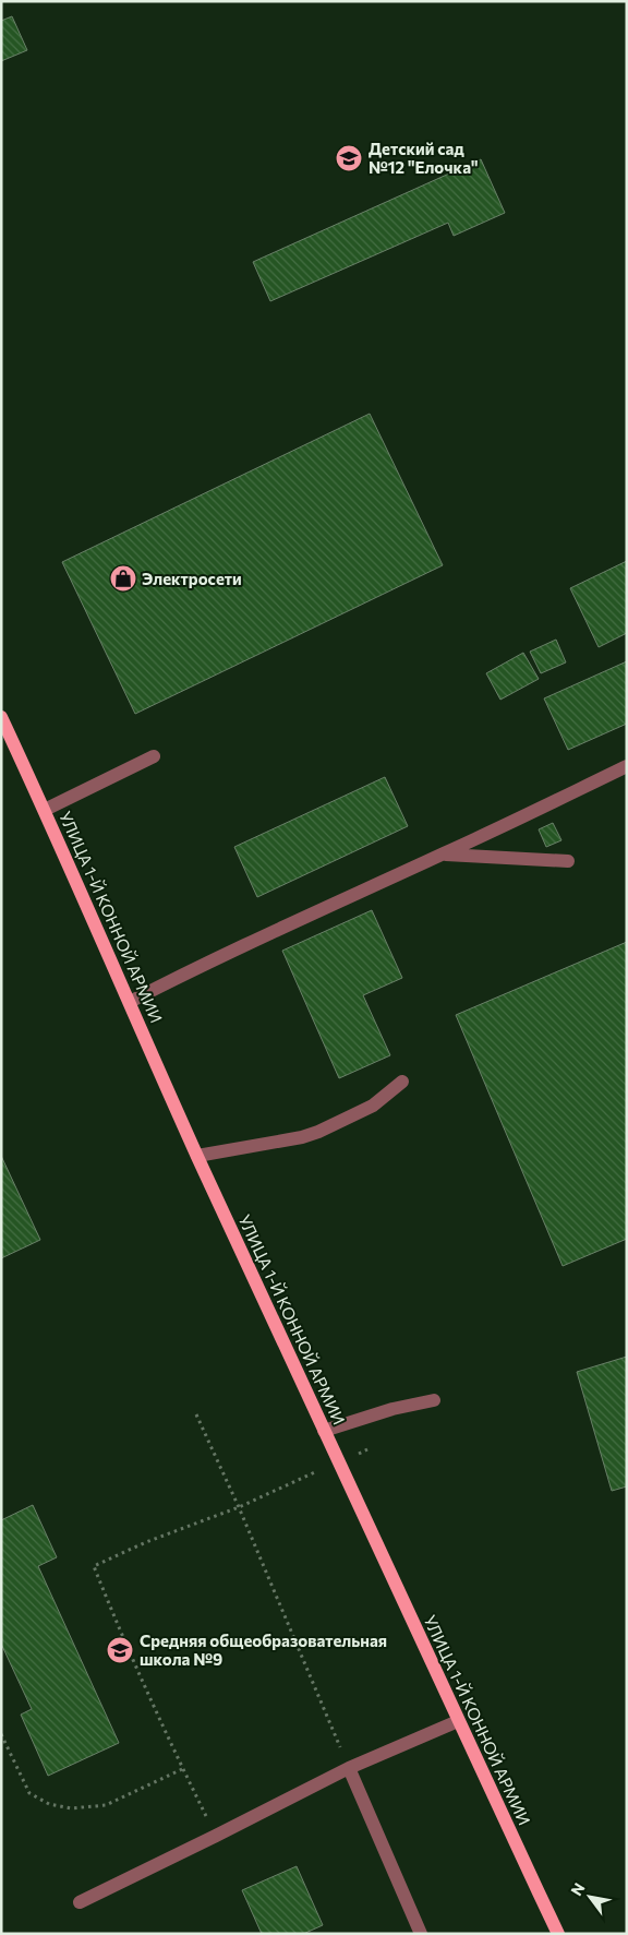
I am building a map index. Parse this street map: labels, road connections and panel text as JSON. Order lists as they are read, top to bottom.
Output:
{
  "streets": {
    "main road": ["УЛИЦА 1-Й КОННОЙ АРМИИ"]
  },
  "places": {
    "school or university": ["Детский сад №12 \"Елочка\"", "Средняя общеобразовательная школа №9"],
    "shop": ["Электросети"]
  },
  "north": "top left"
}
